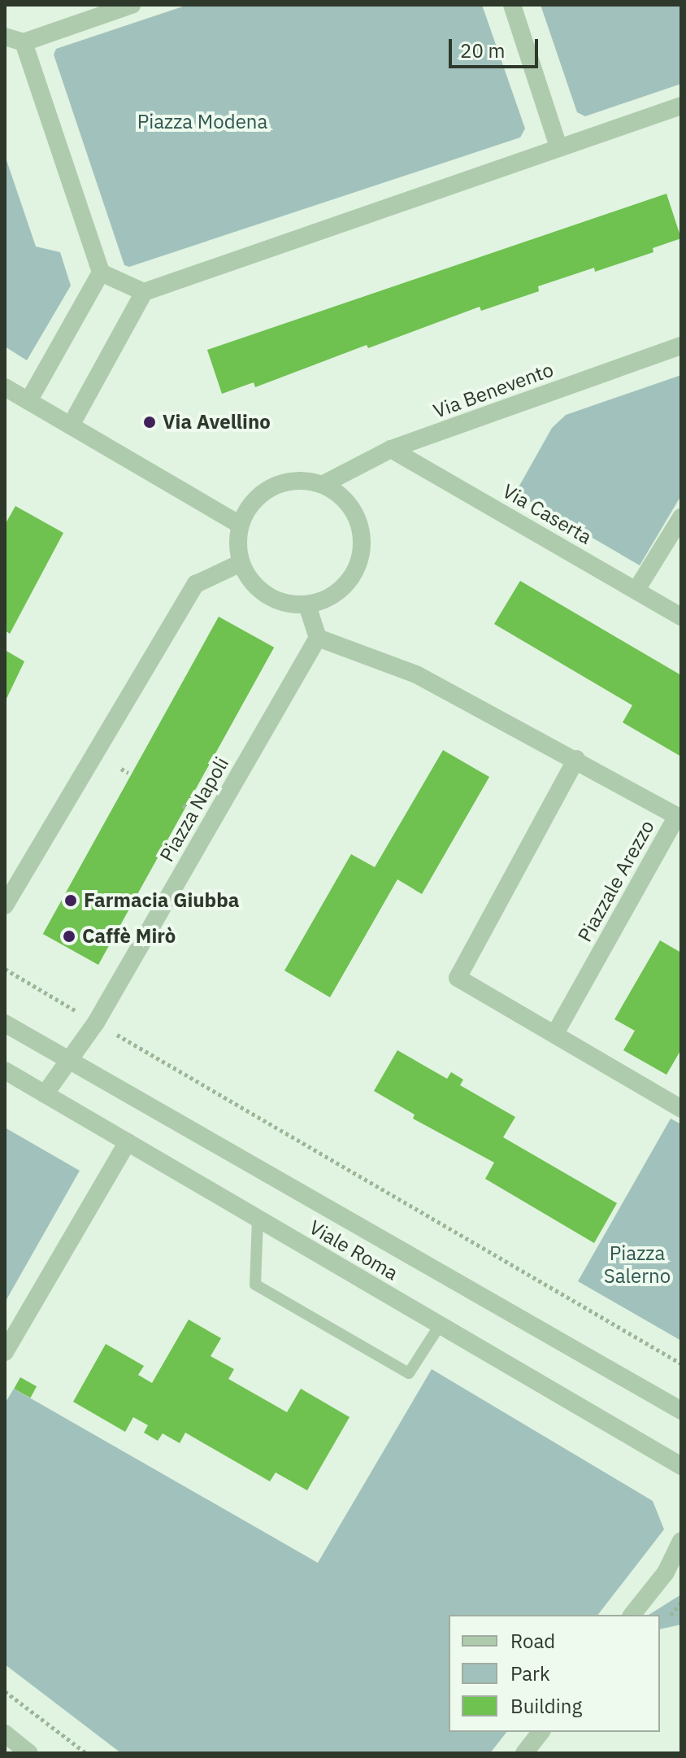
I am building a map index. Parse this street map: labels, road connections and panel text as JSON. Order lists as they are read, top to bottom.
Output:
{
  "streets": {
    "street": [
      "Via Benevento",
      "Via Caserta",
      "Piazza Napoli",
      "Piazzale Arezzo",
      "Viale Roma"
    ]
  },
  "crossings": [
    ["Via Benevento", "Via Caserta"],
    ["Piazza Napoli", "Piazzale Arezzo"],
    ["Piazza Napoli", "Viale Roma"]
  ],
  "parks": ["Piazza Modena", "Piazza Salerno"],
  "places": ["Via Avellino", "Farmacia Giubba", "Caffè Mirò"],
  "legend": ["Road", "Park", "Building"],
  "scale_bar": "20 m"
}
